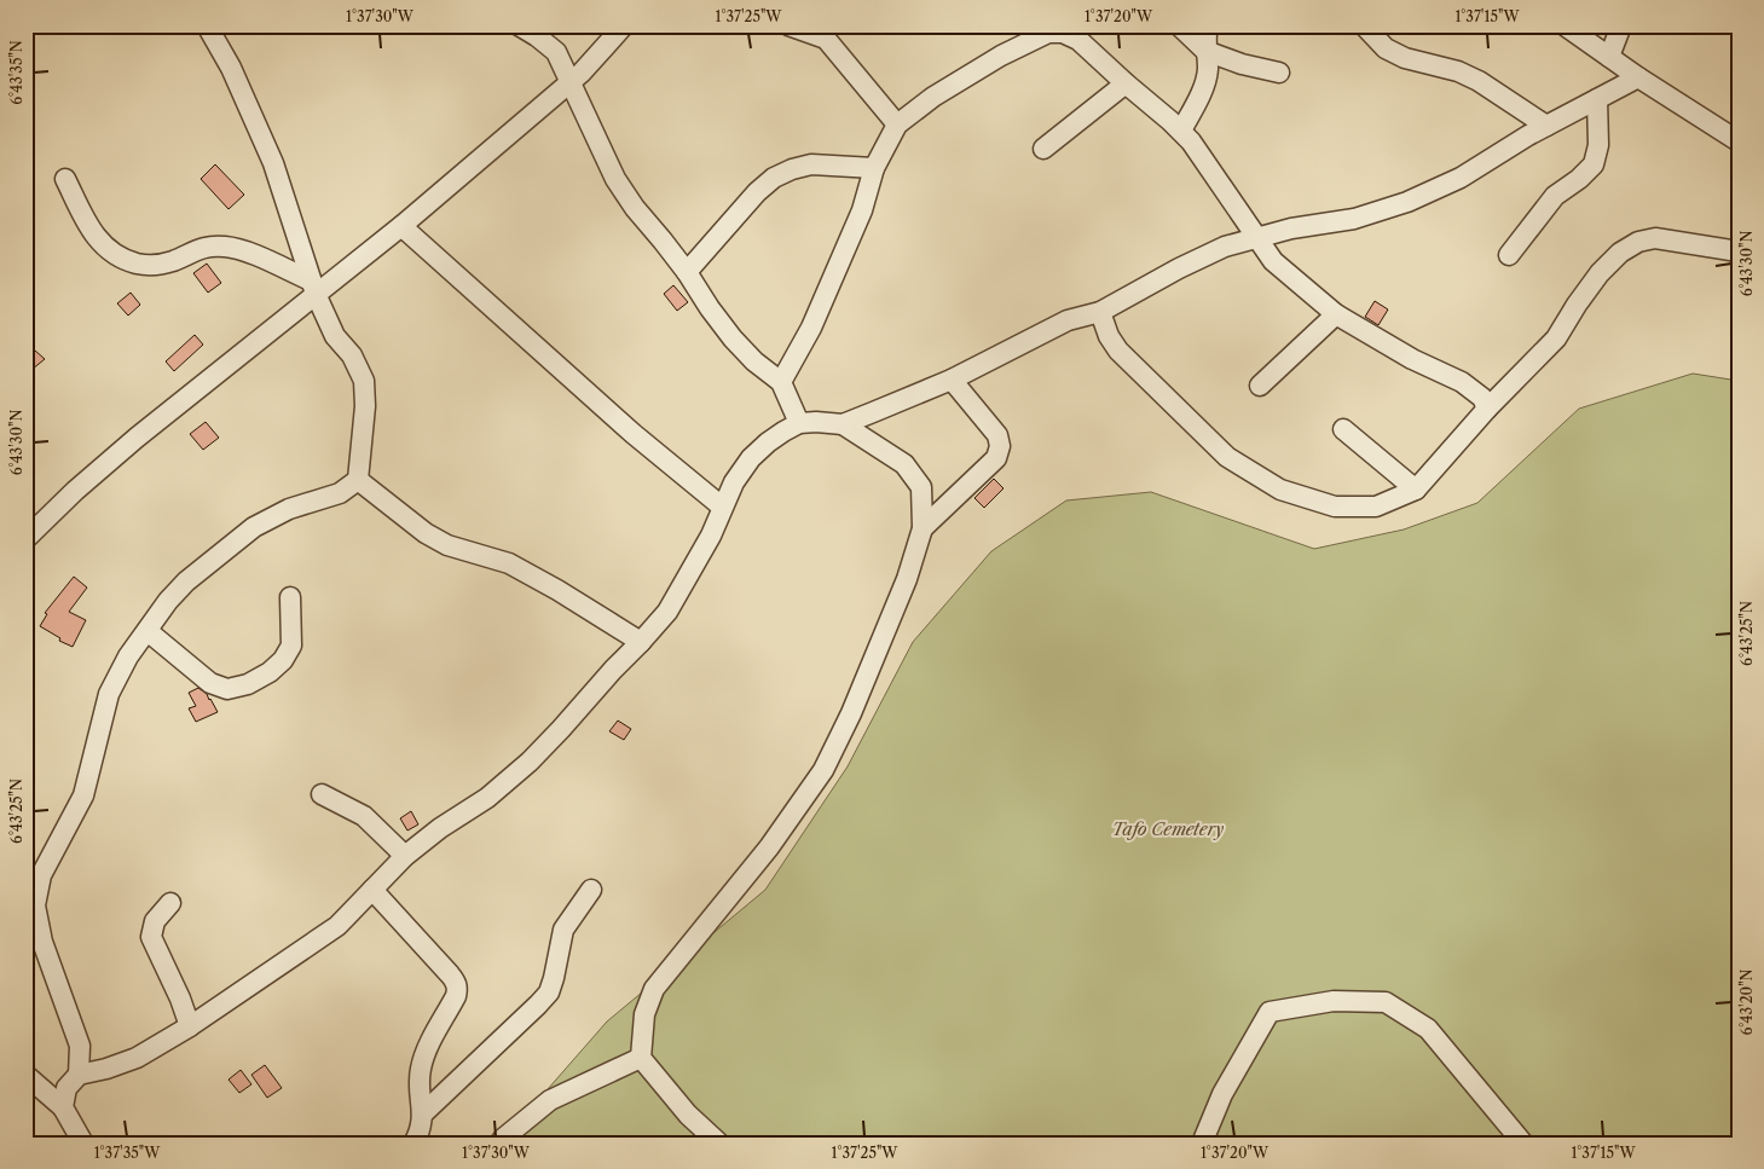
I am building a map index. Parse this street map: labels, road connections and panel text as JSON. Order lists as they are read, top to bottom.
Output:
{
  "parks": ["Tafo Cemetery"],
  "coordinates": [
    "1°37'30\"W",
    "1°37'25\"W",
    "1°37'20\"W",
    "1°37'15\"W",
    "6°43'35\"N",
    "6°43'30\"N",
    "6°43'25\"N",
    "6°43'20\"N",
    "1°37'35\"W"
  ]
}
